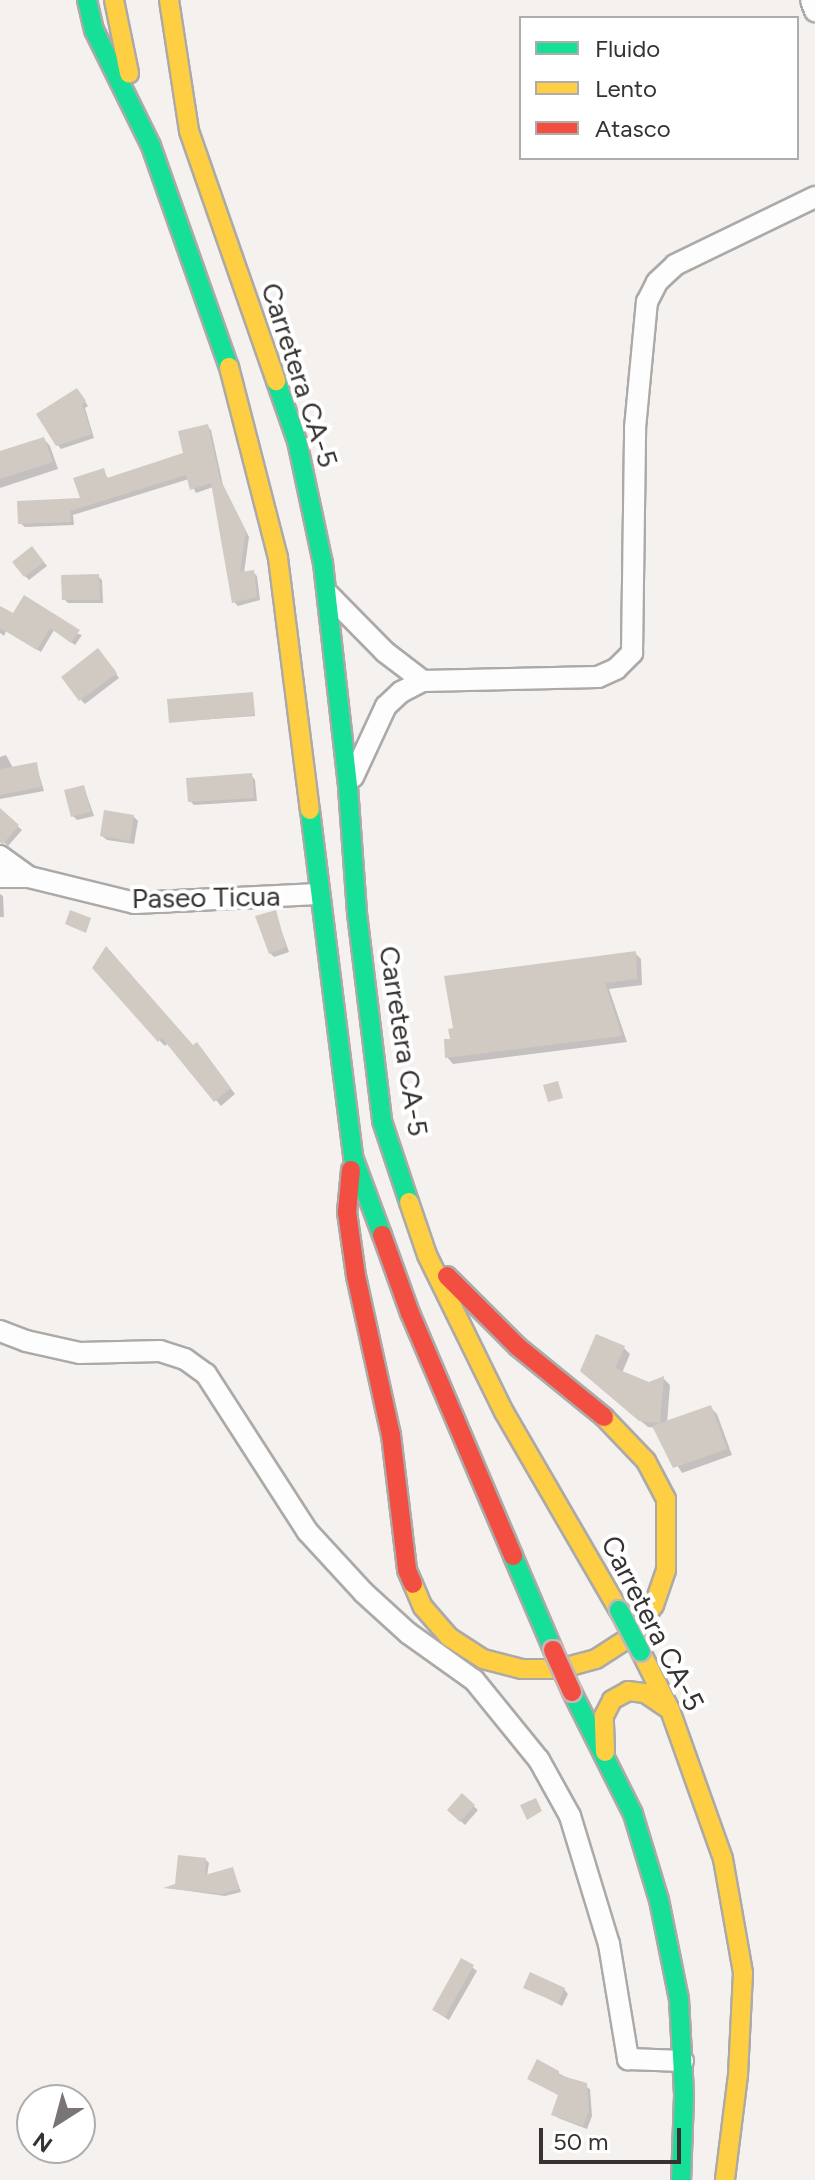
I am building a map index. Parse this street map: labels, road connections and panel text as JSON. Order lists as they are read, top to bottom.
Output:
{
  "streets": {
    "highway": ["Carretera CA-5"],
    "street": ["Paseo Ticua"]
  },
  "legend": ["Fluido", "Lento", "Atasco"],
  "scale_bar": "50 m",
  "north": "bottom left"
}
